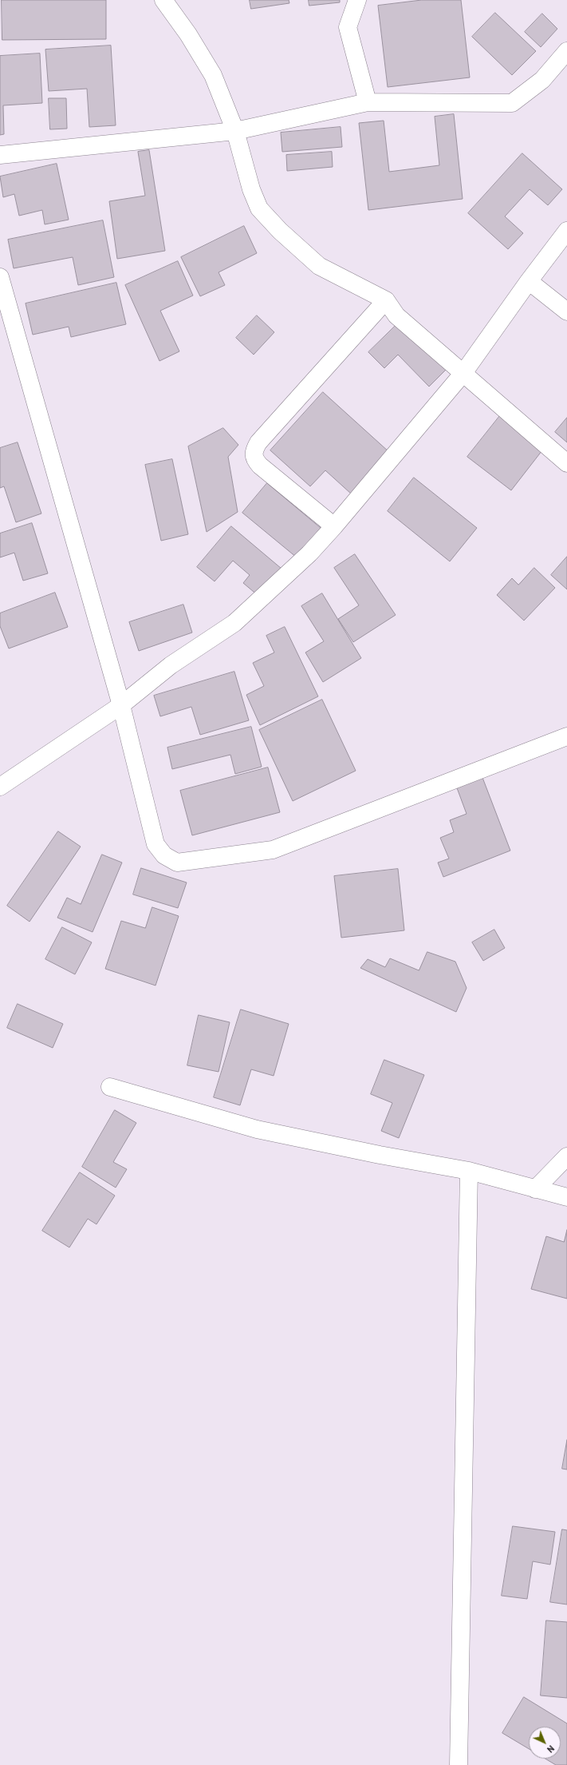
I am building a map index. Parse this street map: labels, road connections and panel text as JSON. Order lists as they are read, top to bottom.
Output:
{
  "north": "bottom right"
}
